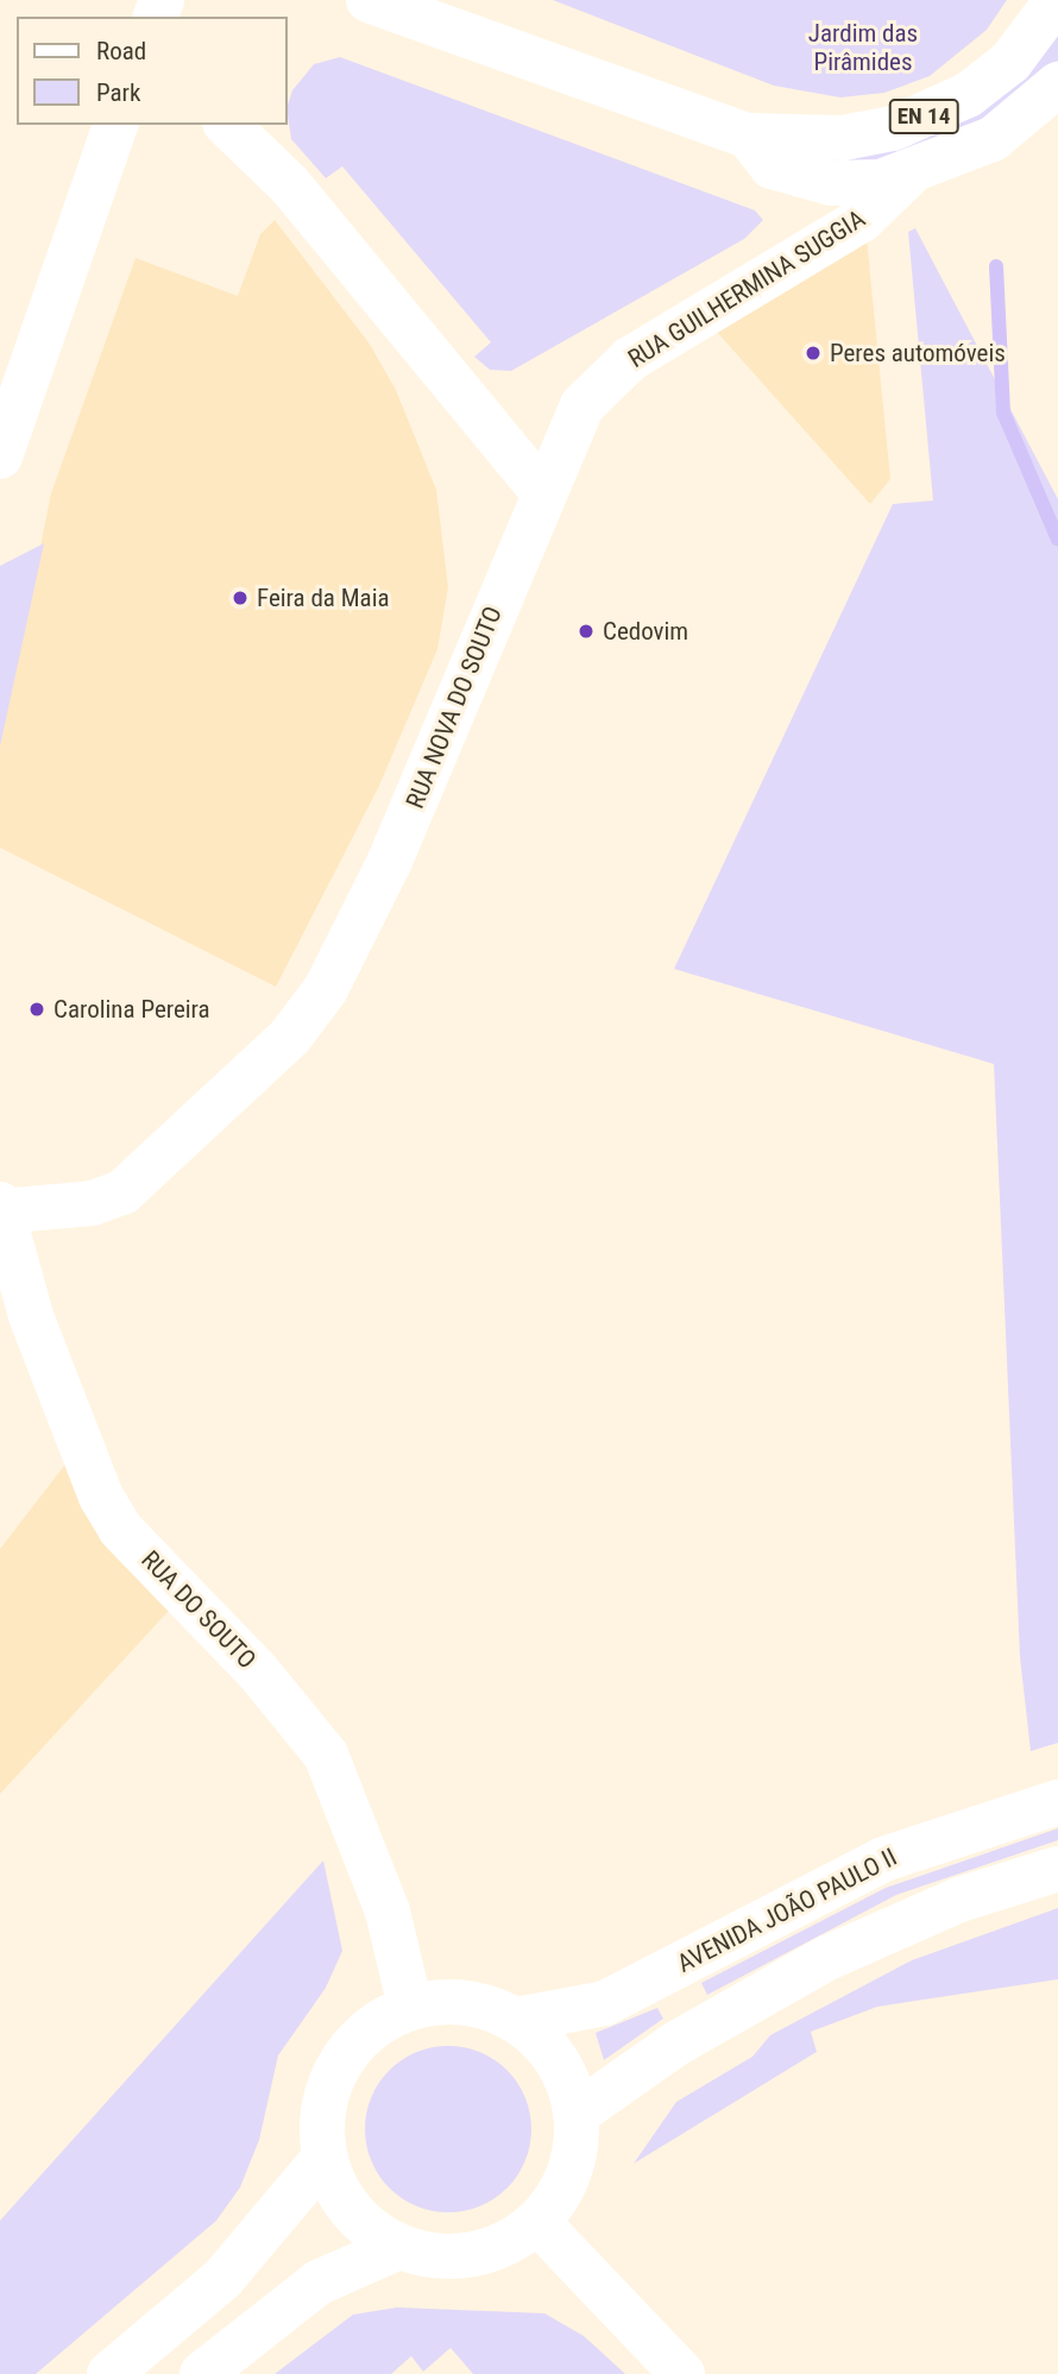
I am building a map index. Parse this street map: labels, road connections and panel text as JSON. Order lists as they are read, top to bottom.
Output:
{
  "streets": {
    "main road": [
      "EN 14",
      "RUA GUILHERMINA SUGGIA",
      "RUA NOVA DO SOUTO",
      "RUA DO SOUTO",
      "AVENIDA JOÃO PAULO II"
    ]
  },
  "crossings": [
    ["EN 14", "RUA GUILHERMINA SUGGIA"],
    ["RUA GUILHERMINA SUGGIA", "RUA NOVA DO SOUTO"],
    ["RUA NOVA DO SOUTO", "RUA DO SOUTO"],
    ["RUA DO SOUTO", "AVENIDA JOÃO PAULO II"]
  ],
  "parks": ["Jardim das Pirâmides"],
  "places": [
    "Peres automóveis",
    "Feira da Maia",
    "Cedovim",
    "Carolina Pereira"
  ],
  "legend": ["Road", "Park"]
}
